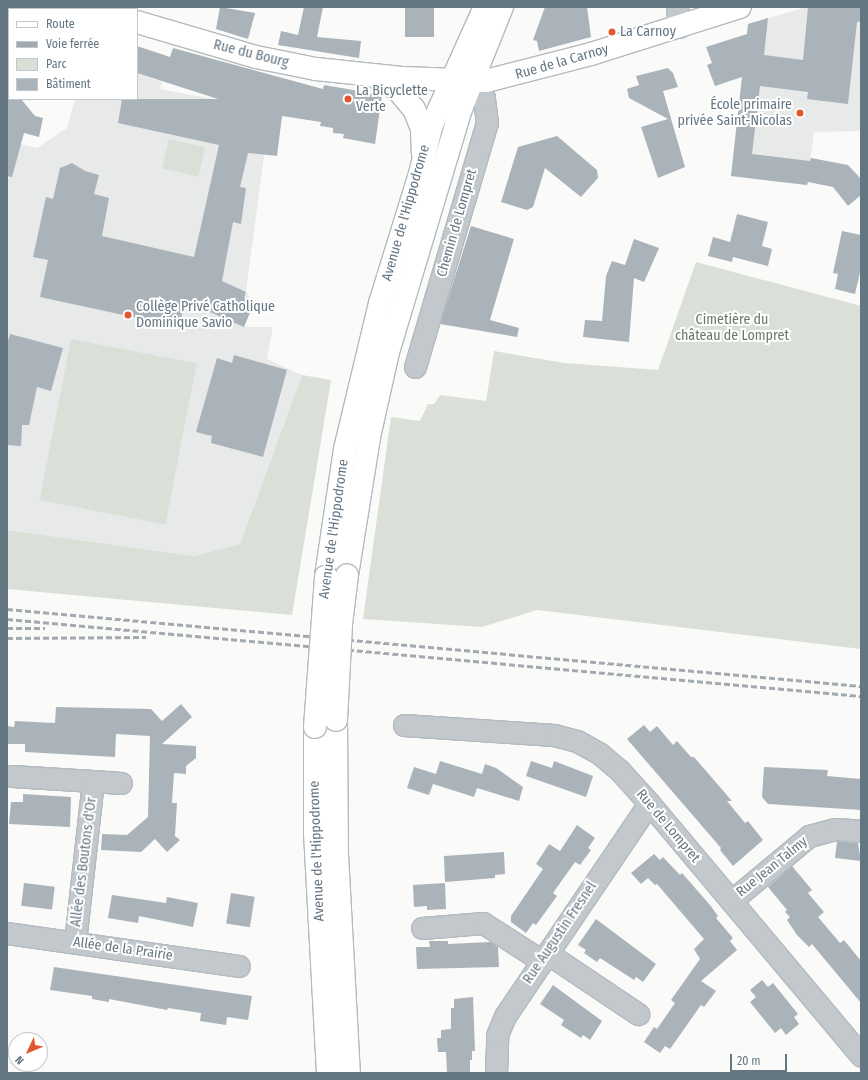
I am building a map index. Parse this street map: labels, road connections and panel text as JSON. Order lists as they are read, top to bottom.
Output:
{
  "streets": {
    "main road": ["Rue du Bourg", "Rue de la Carnoy", "Avenue de l'Hippodrome"],
    "street": [
      "Chemin de Lompret",
      "Rue de Lompret",
      "Allée des Boutons d'Or",
      "Rue Jean Talmy",
      "Rue Augustin Fresnel",
      "Allée de la Prairie"
    ]
  },
  "crossings": [
    ["Rue du Bourg", "Rue de la Carnoy"],
    ["Rue du Bourg", "Avenue de l'Hippodrome"],
    ["Rue de la Carnoy", "Avenue de l'Hippodrome"],
    ["Rue de la Carnoy", "Chemin de Lompret"],
    ["Avenue de l'Hippodrome", "Chemin de Lompret"],
    ["Rue de Lompret", "Rue Jean Talmy"],
    ["Rue de Lompret", "Rue Augustin Fresnel"],
    ["Allée des Boutons d'Or", "Allée de la Prairie"]
  ],
  "parks": ["Cimetière du château de Lompret"],
  "places": [
    "La Carnoy",
    "La Bicyclette Verte",
    "École primaire privée Saint-Nicolas",
    "Collège Privé Catholique Dominique Savio"
  ],
  "legend": [
    "Route",
    "Voie ferrée",
    "Parc",
    "Bâtiment"
  ],
  "scale_bar": "20 m",
  "north": "bottom left"
}
